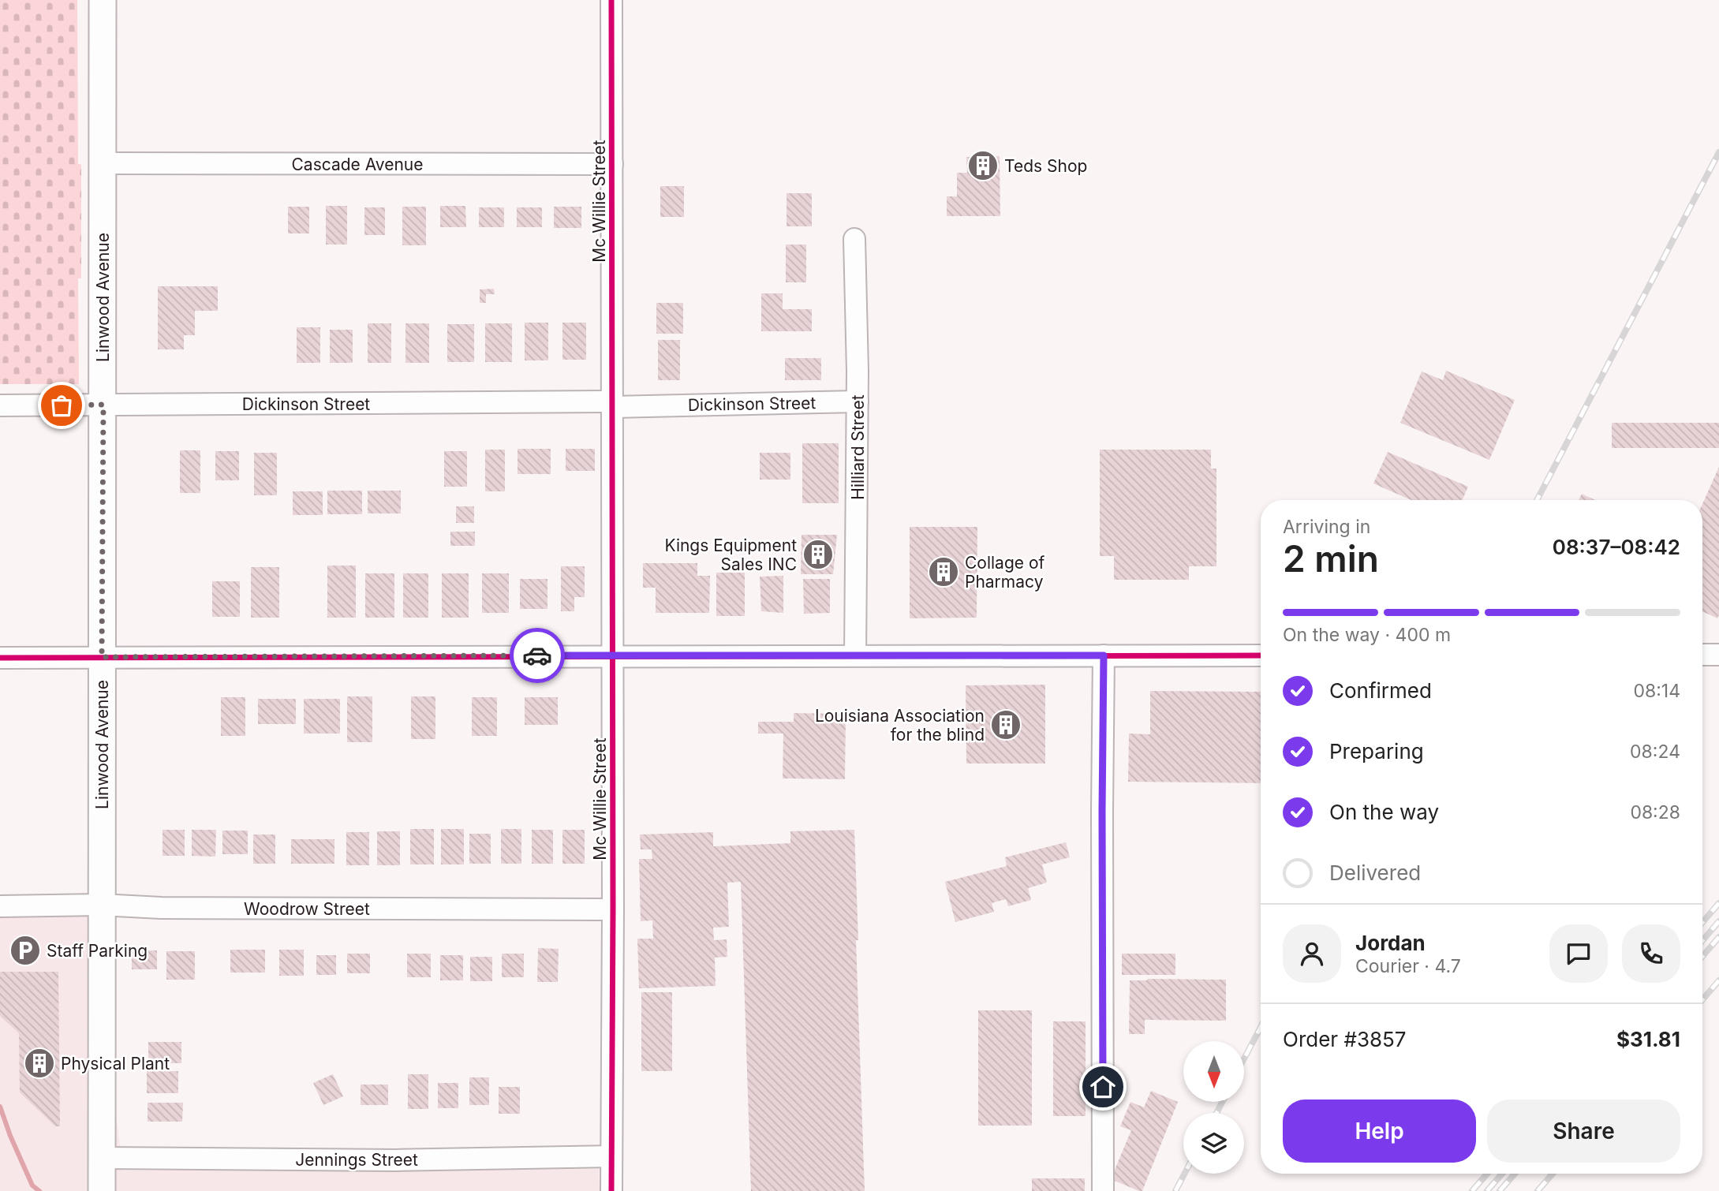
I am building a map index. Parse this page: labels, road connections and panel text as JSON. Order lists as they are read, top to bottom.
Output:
{
  "streets": {
    "main road": ["Linwood Avenue"],
    "street": [
      "Cascade Avenue",
      "Mc Willie Street",
      "Dickinson Street",
      "Hilliard Street",
      "Woodrow Street",
      "Jennings Street"
    ]
  },
  "crossings": [
    ["Cascade Avenue", "Mc Willie Street"],
    ["Cascade Avenue", "Linwood Avenue"],
    ["Mc Willie Street", "Dickinson Street"],
    ["Mc Willie Street", "Woodrow Street"],
    ["Mc Willie Street", "Jennings Street"],
    ["Linwood Avenue", "Dickinson Street"],
    ["Linwood Avenue", "Woodrow Street"],
    ["Linwood Avenue", "Jennings Street"],
    ["Dickinson Street", "Hilliard Street"]
  ],
  "places": {
    "building": [
      "Teds Shop",
      "Kings Equipment Sales INC",
      "Collage of Pharmacy",
      "Louisiana Association for the blind",
      "Physical Plant"
    ],
    "parking": ["Staff Parking"]
  },
  "north": "bottom",
  "page": {
    "heading": ["2 min", "Arriving in", "08:37–08:42"],
    "panel": [
      "Jordan",
      "Courier · 4.7",
      "Order #3857",
      "$31.81"
    ],
    "bar": "On the way · 400 m",
    "list": [
      ["Confirmed", "08:14"],
      ["Preparing", "08:24"],
      ["On the way", "08:28"],
      "Delivered"
    ],
    "buttons": ["Help", "Share"]
  }
}
